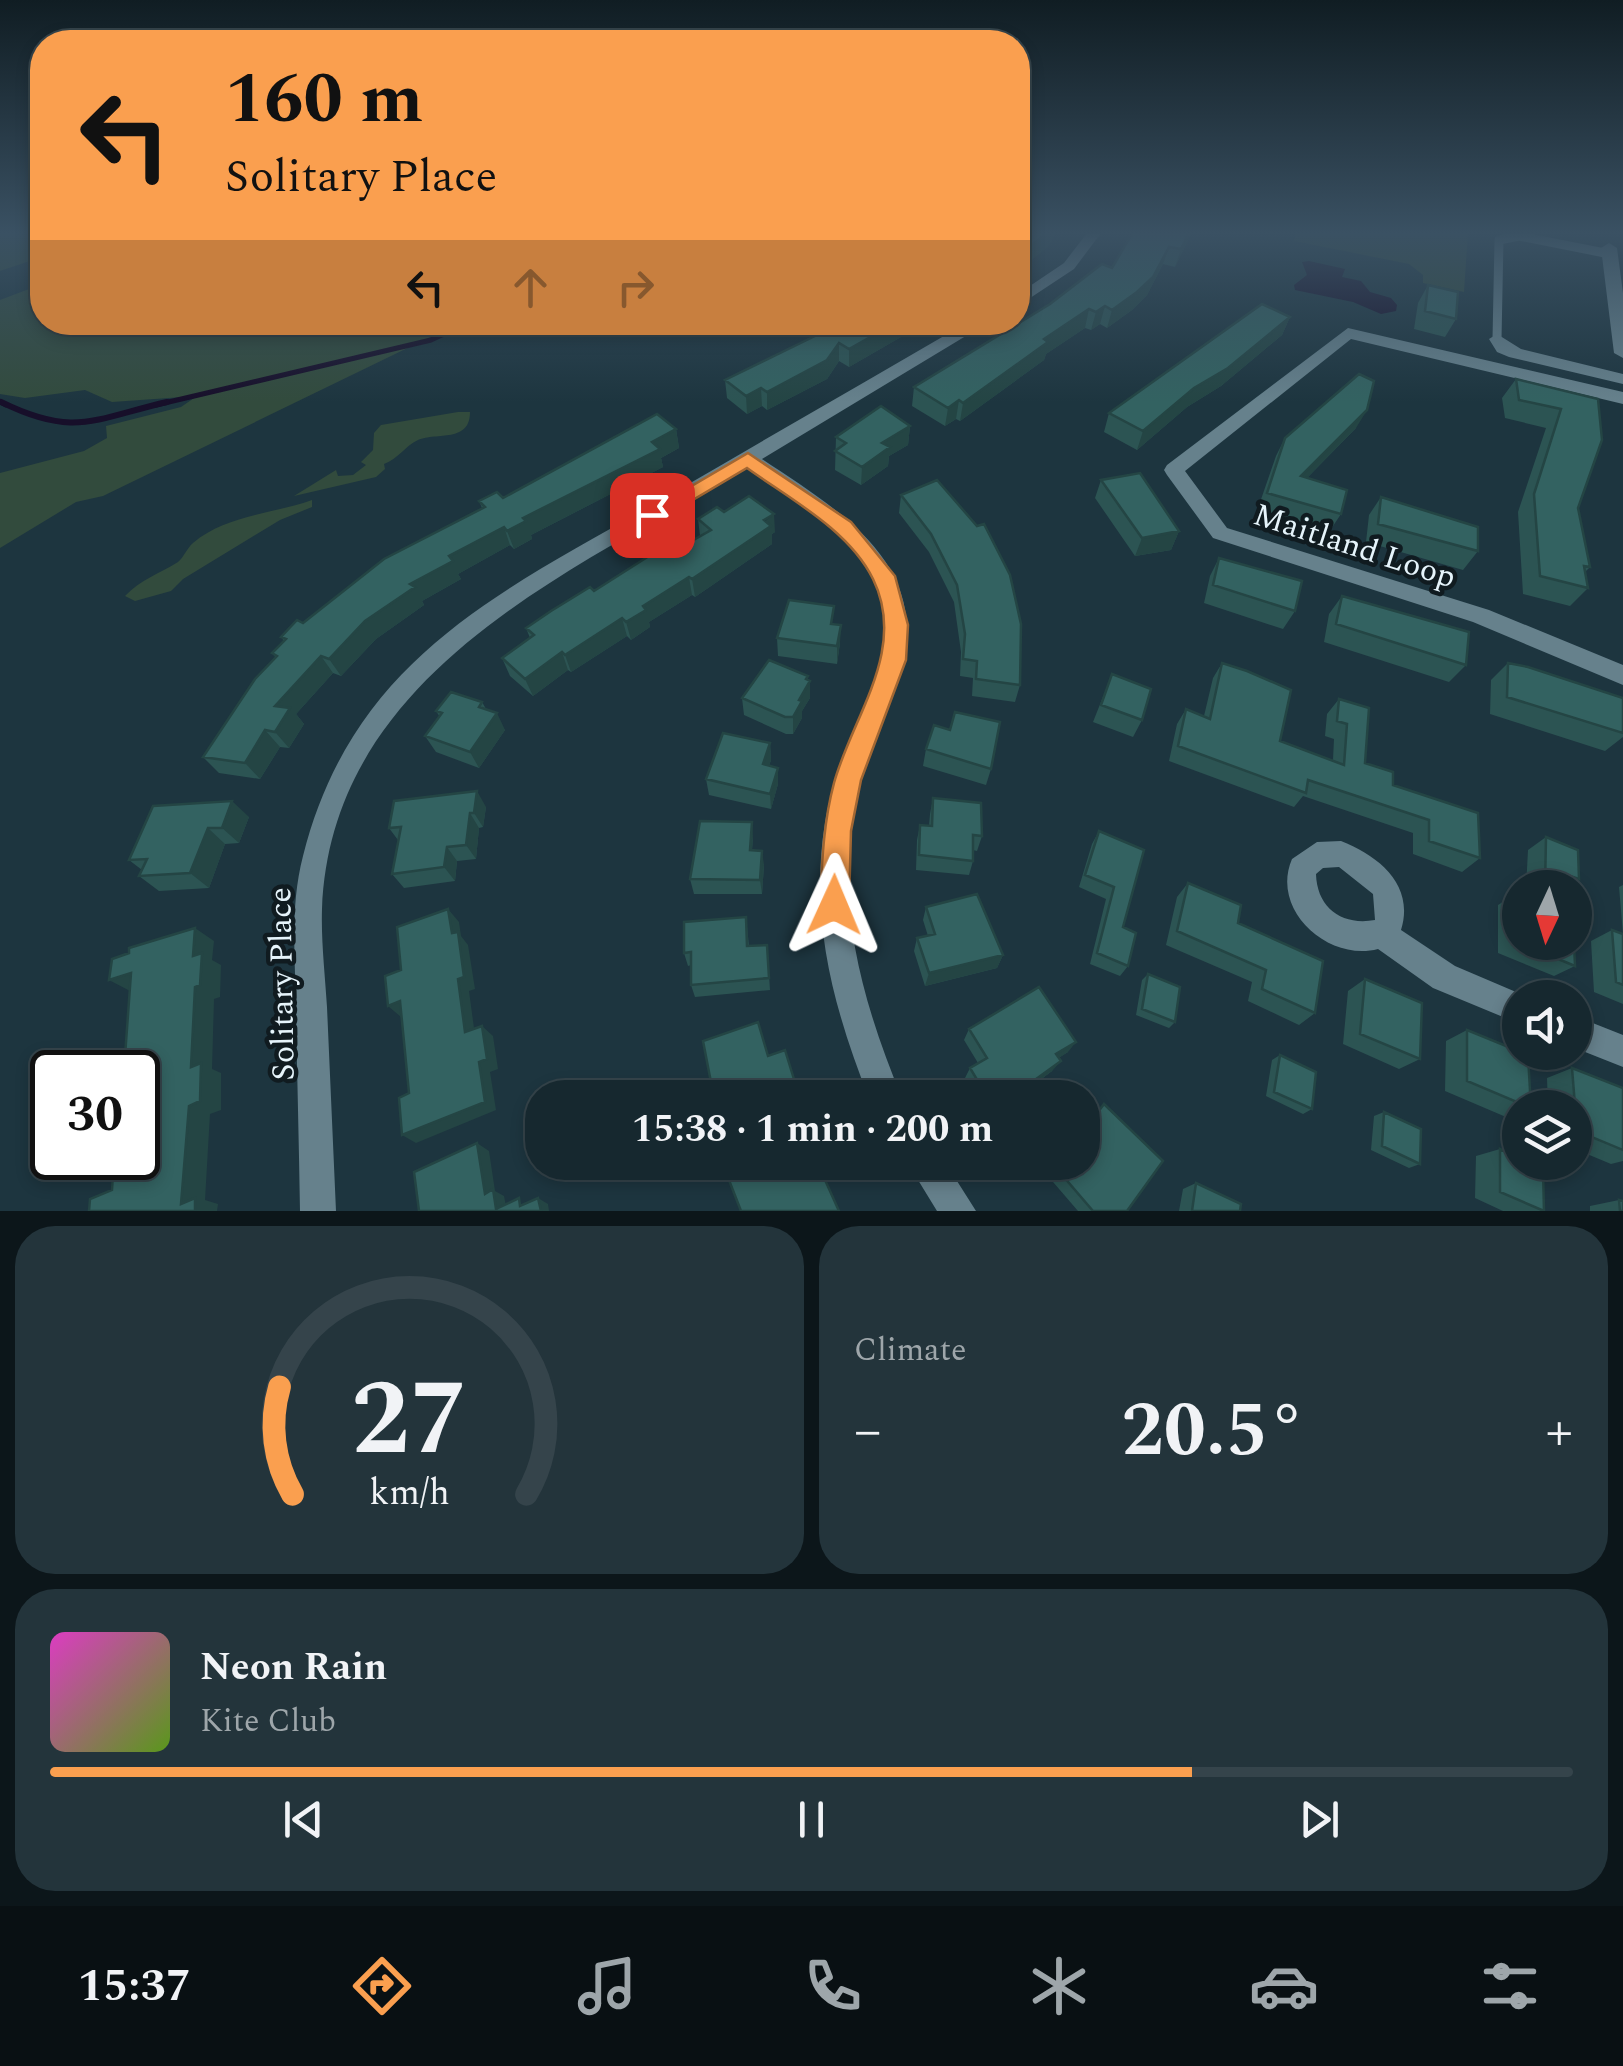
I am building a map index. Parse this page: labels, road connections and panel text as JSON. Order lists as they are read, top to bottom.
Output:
{
  "streets": {
    "street": ["Maitland Loop", "Solitary Place"]
  },
  "north": "bottom",
  "page": {
    "turn": ["160 m", "Solitary Place"],
    "limit": "30",
    "trip": "15:38 · 1 min · 200 m",
    "tile": "Climate",
    "heat": ["−", "20.5°", "+"],
    "song": ["Neon Rain", "Kite Club"],
    "tabs": "15:37",
    "gauge": ["27", "km/h"]
  }
}
